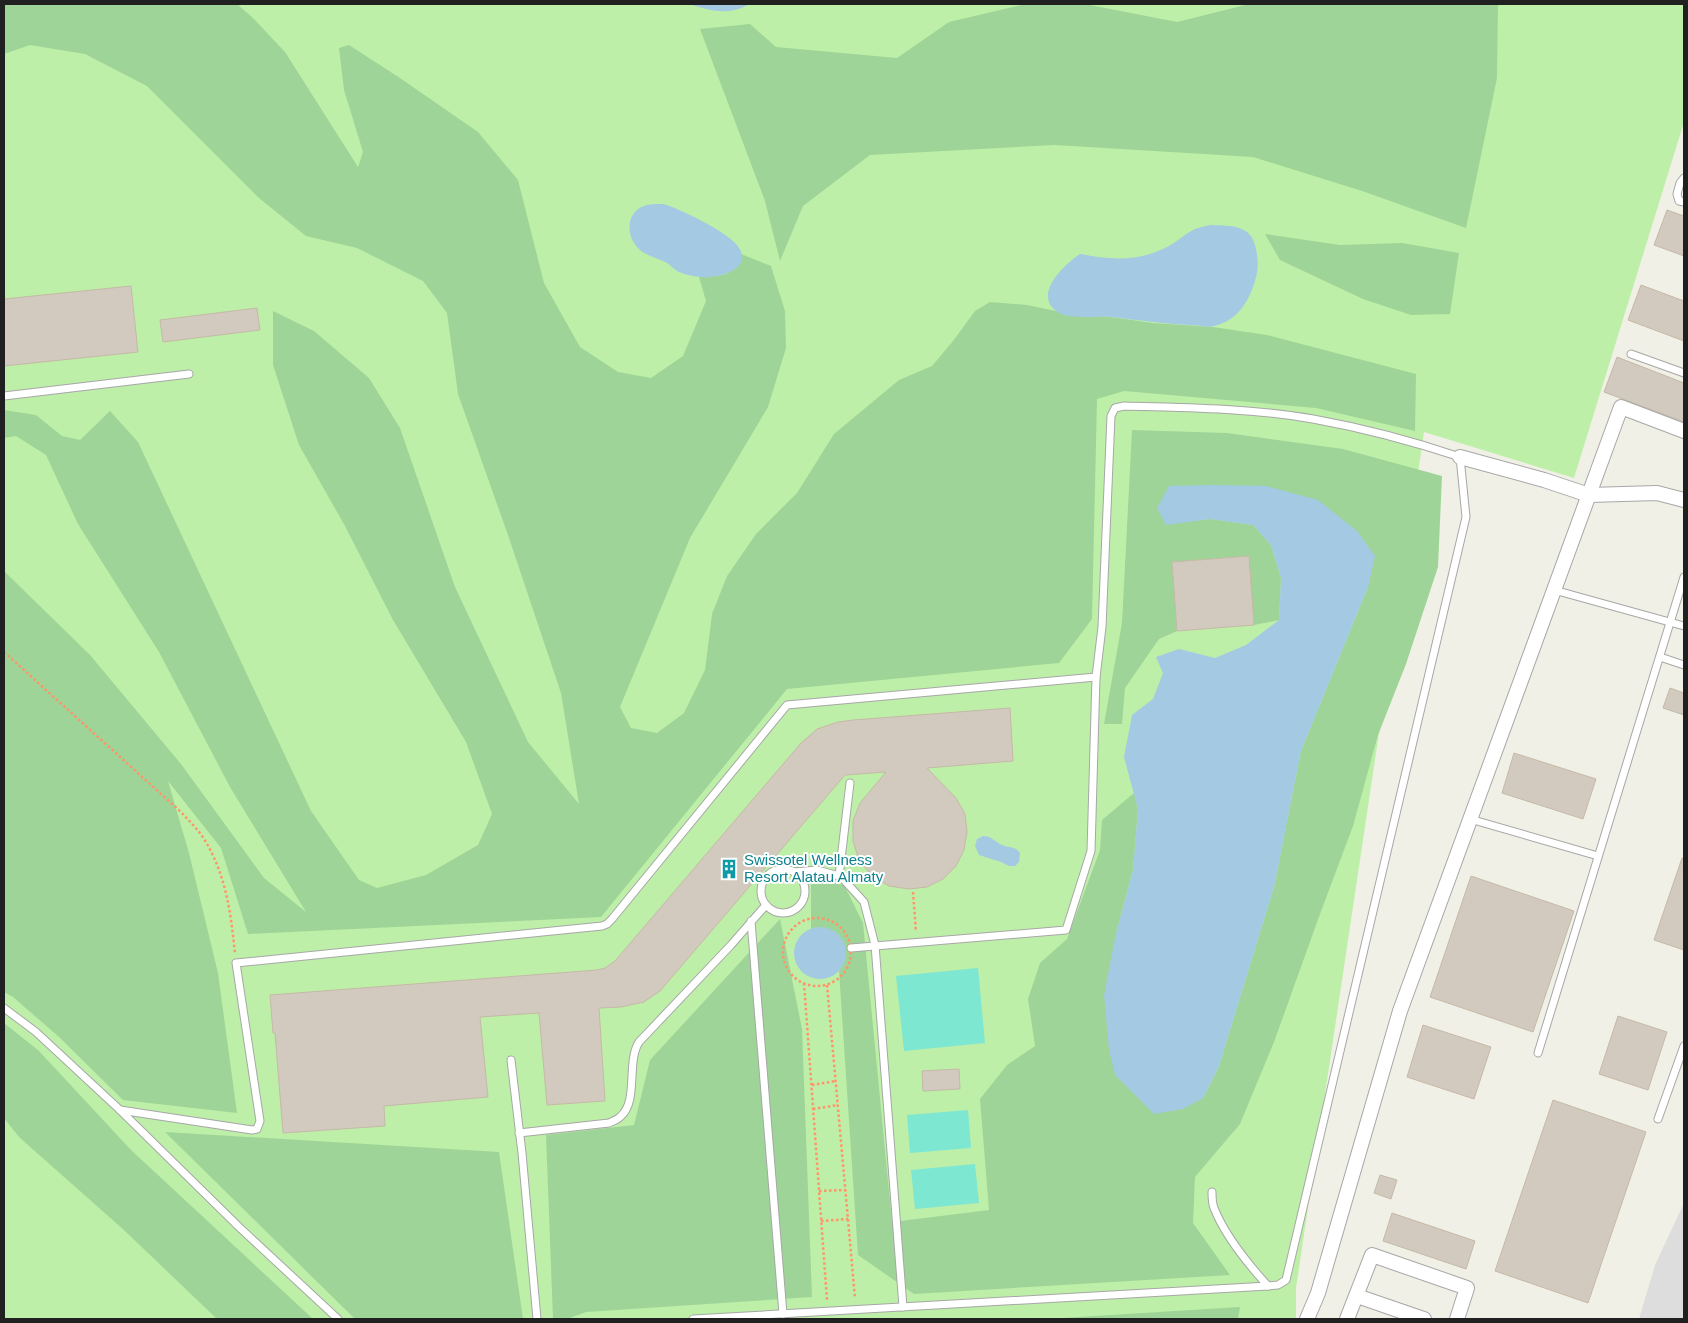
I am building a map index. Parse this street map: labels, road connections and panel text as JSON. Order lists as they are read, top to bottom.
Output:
{
  "places": {
    "building": ["Swissotel Wellness Resort Alatau Almaty"]
  }
}
